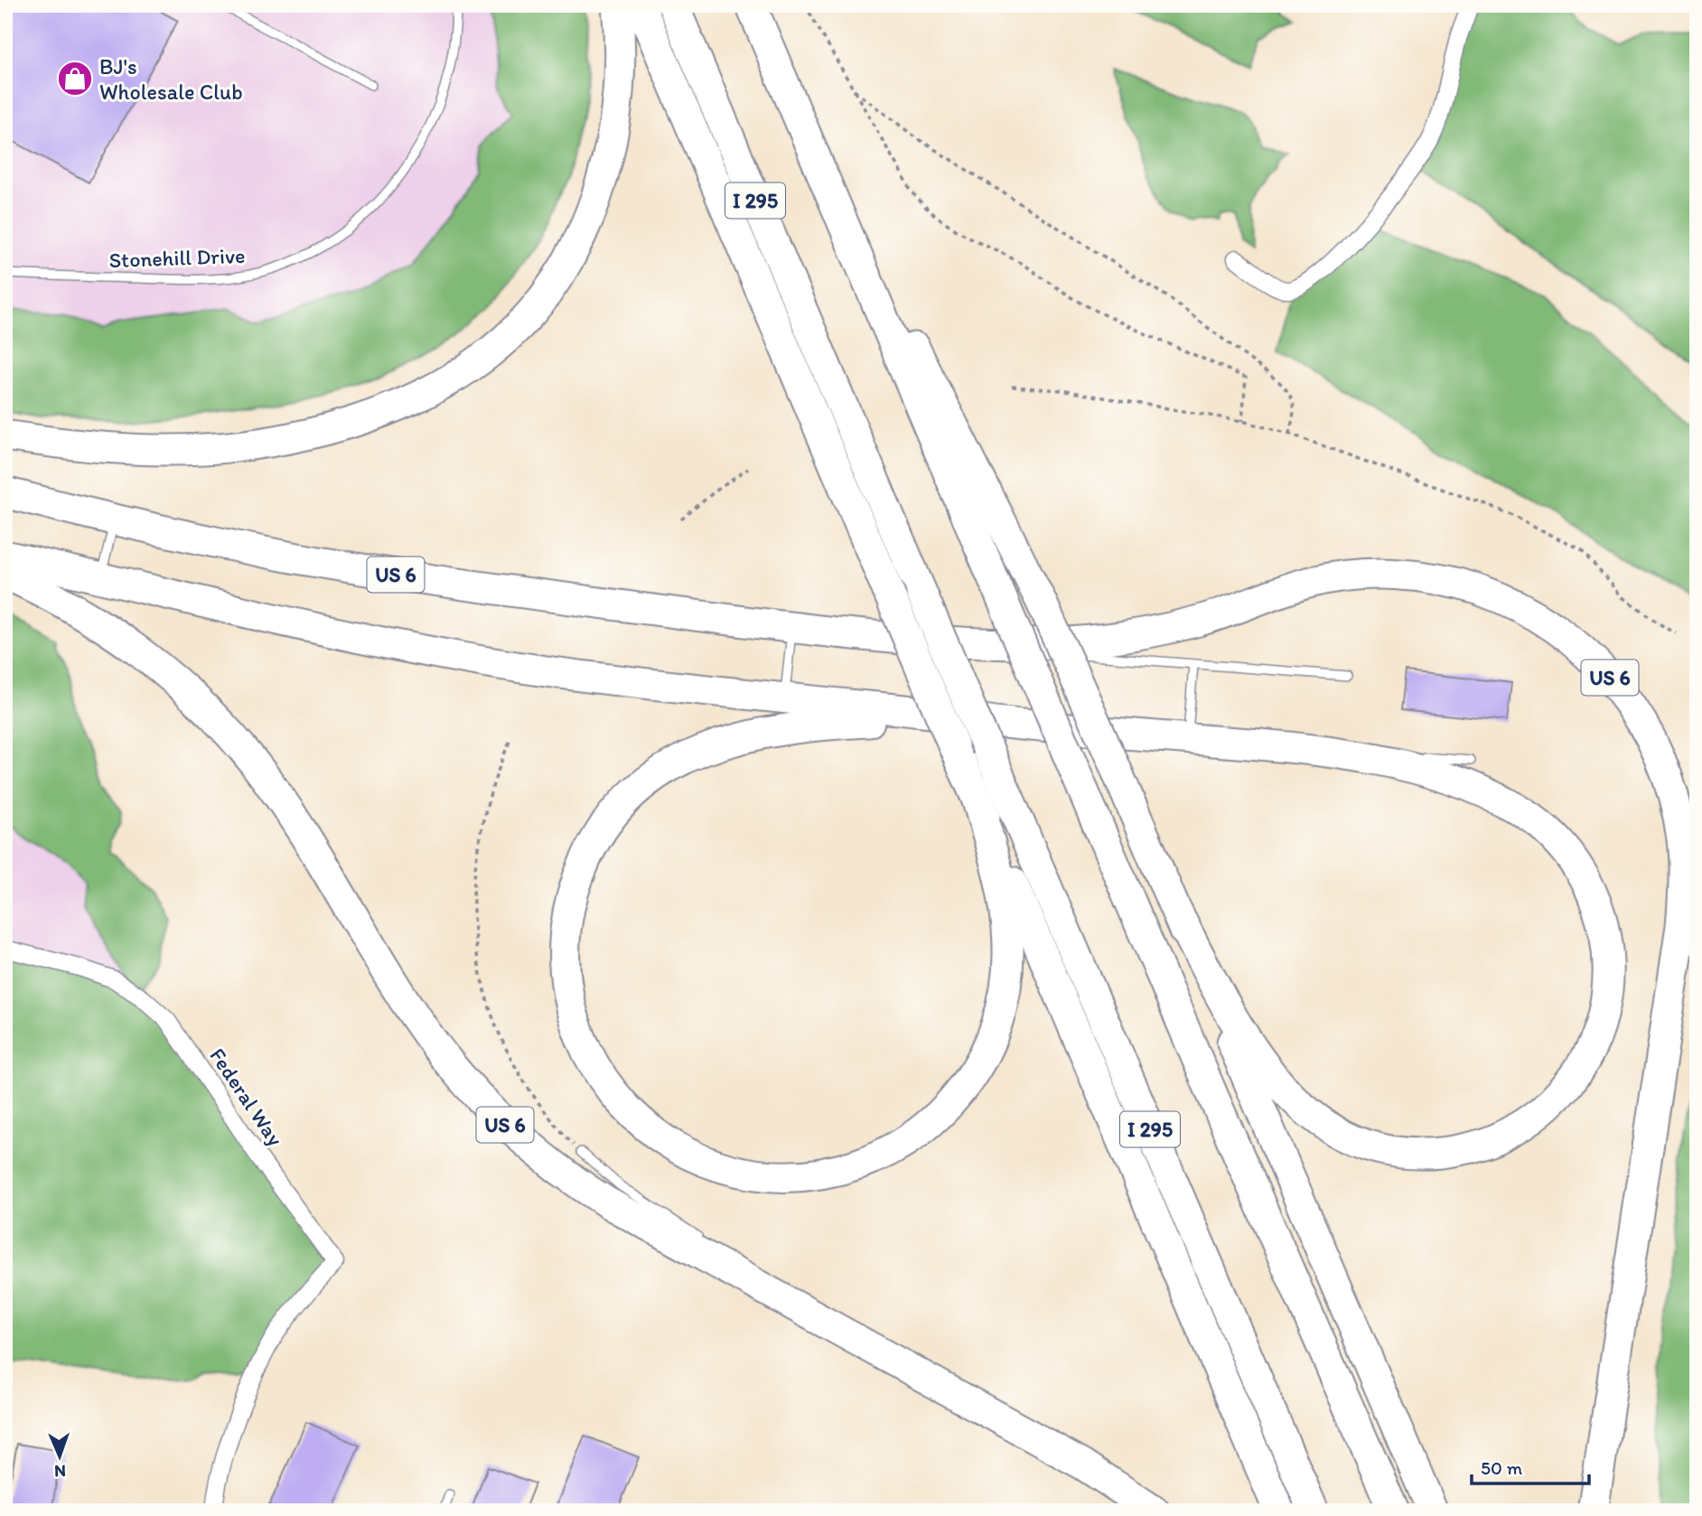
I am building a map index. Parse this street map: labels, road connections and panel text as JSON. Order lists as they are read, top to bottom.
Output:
{
  "streets": {
    "highway": ["I 295", "US 6"],
    "street": ["Federal Way"],
    "lane": ["Stonehill Drive"]
  },
  "places": {
    "shop": ["BJ's Wholesale Club"]
  },
  "scale_bar": "50 m",
  "north": "bottom"
}
